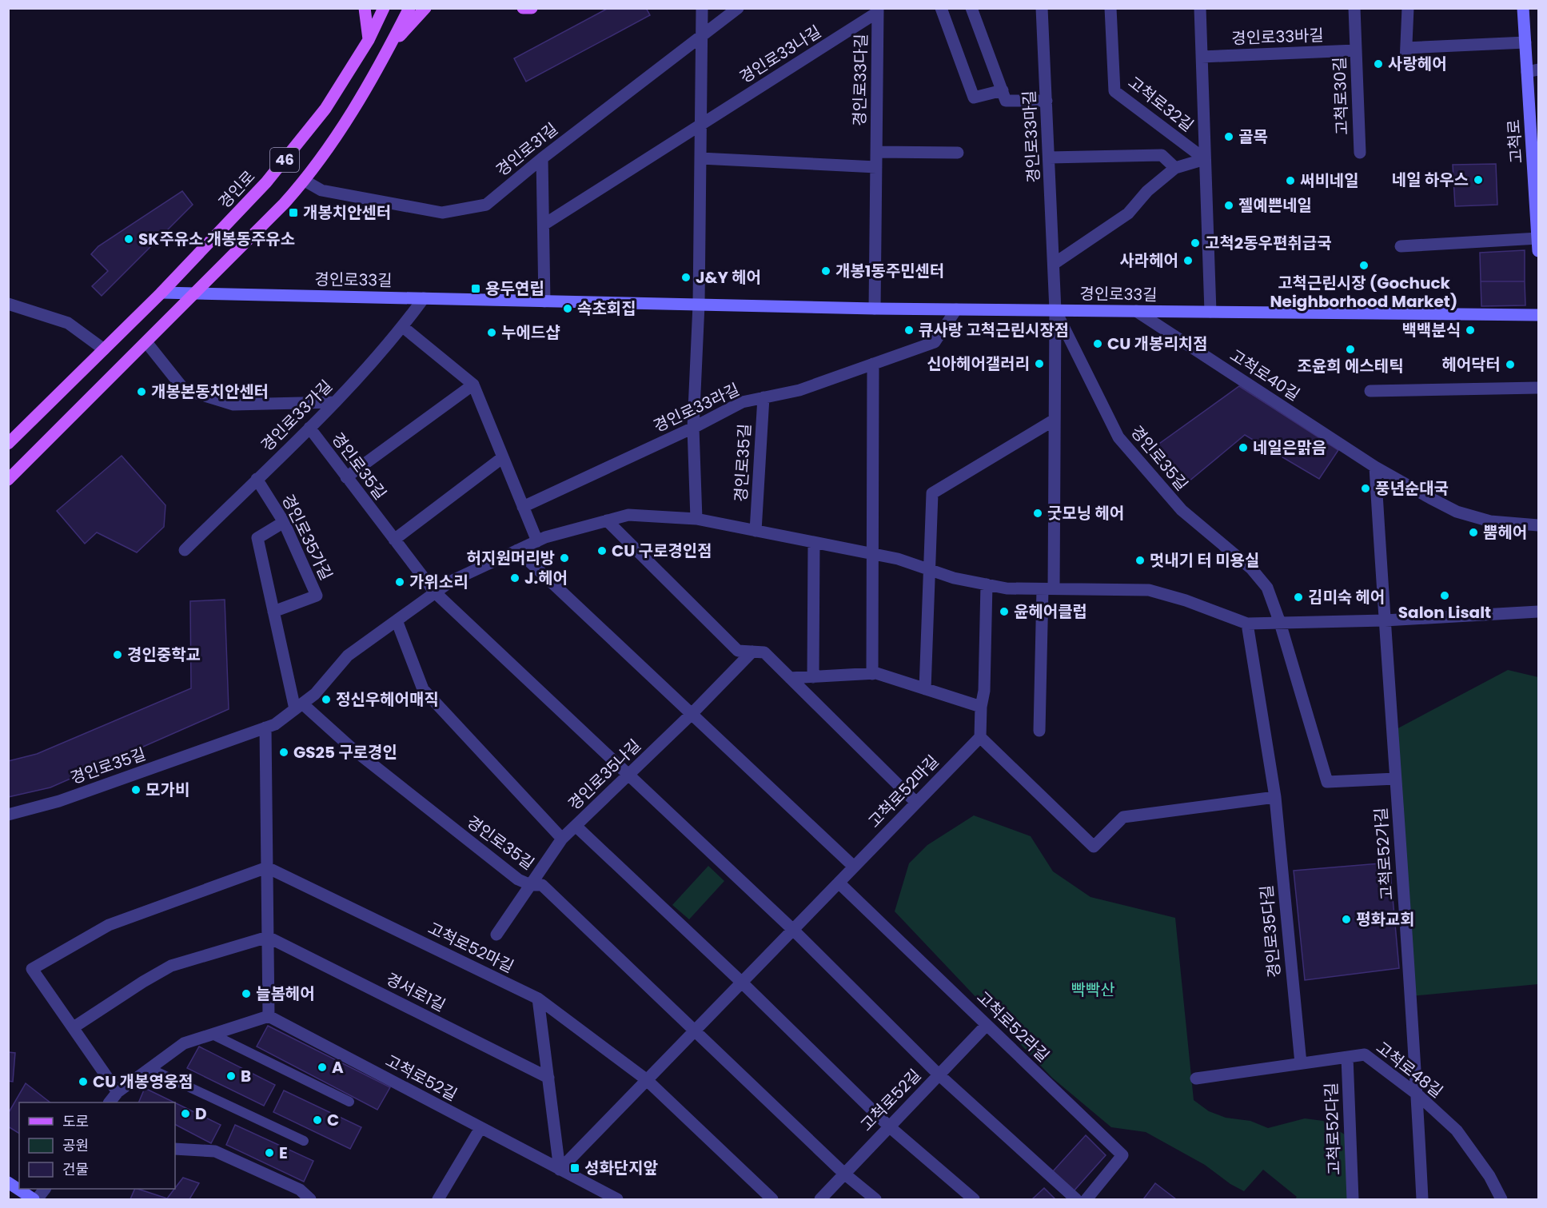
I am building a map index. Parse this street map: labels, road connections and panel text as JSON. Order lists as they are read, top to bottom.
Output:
{
  "streets": {
    "main road": ["46", "경인로"],
    "street": [
      "경인로33바길",
      "경인로33나길",
      "경인로33다길",
      "고척로30길",
      "고척로32길",
      "경인로33마길",
      "고척로",
      "경인로31길",
      "경인로33길",
      "고척로40길",
      "경인로33라길",
      "경인로33가길",
      "경인로35길",
      "경인로35가길",
      "경인로35나길",
      "고척로52마길",
      "고척로52가길",
      "경인로35다길",
      "경서로1길",
      "고척로52라길",
      "고척로48길",
      "고척로52길",
      "고척로52다길"
    ]
  },
  "crossings": [
    ["경인로33바길", "고척로30길"],
    ["경인로33나길", "경인로33다길"],
    ["경인로33다길", "경인로33길"],
    ["경인로33마길", "경인로33길"],
    ["경인로33마길", "경인로35길"],
    ["경인로31길", "46"],
    ["46", "경인로33길"],
    ["경인로", "경인로33길"],
    ["경인로33길", "고척로40길"],
    ["경인로33길", "경인로33라길"],
    ["경인로33길", "경인로33가길"],
    ["경인로33길", "경인로35길"],
    ["경인로33라길", "경인로35길"],
    ["경인로33가길", "경인로35길"],
    ["경인로33가길", "경인로35가길"],
    ["경인로35길", "경인로35나길"],
    ["경인로35길", "고척로52마길"],
    ["경인로35길", "고척로52가길"],
    ["경인로35길", "경인로35다길"],
    ["고척로52마길", "고척로52라길"],
    ["고척로52마길", "고척로52길"],
    ["고척로52가길", "고척로48길"],
    ["경인로35다길", "고척로48길"],
    ["고척로52라길", "고척로52길"],
    ["고척로48길", "고척로52다길"]
  ],
  "parks": ["빡빡산"],
  "places": {
    "other": [
      "사랑헤어",
      "골목",
      "네일 하우스",
      "써비네일",
      "젤예쁜네일",
      "SK주유소 개봉동주유소",
      "고척2동우편취급국",
      "사라헤어",
      "고척근린시장 (Gochuck Neighborhood Market)",
      "개봉1동주민센터",
      "J&Y 헤어",
      "속초회집",
      "큐사랑 고척근린시장점",
      "백백분식",
      "누에드샵",
      "CU 개봉리치점",
      "조윤희 에스테틱",
      "신아헤어갤러리",
      "헤어닥터",
      "개봉본동치안센터",
      "네일은맑음",
      "풍년순대국",
      "굿모닝 헤어",
      "뿜헤어",
      "CU 구로경인점",
      "허지원머리방",
      "멋내기 터 미용실",
      "J.헤어",
      "가위소리",
      "Salon Lisalt",
      "김미숙 헤어",
      "윤헤어클럽",
      "경인중학교",
      "정신우헤어매직",
      "GS25 구로경인",
      "모가비",
      "평화교회",
      "늘봄헤어",
      "A",
      "B",
      "CU 개봉영웅점",
      "D",
      "C",
      "E"
    ],
    "transit": ["개봉치안센터", "용두연립", "성화단지앞"]
  },
  "legend": ["도로", "공원", "건물"]
}
